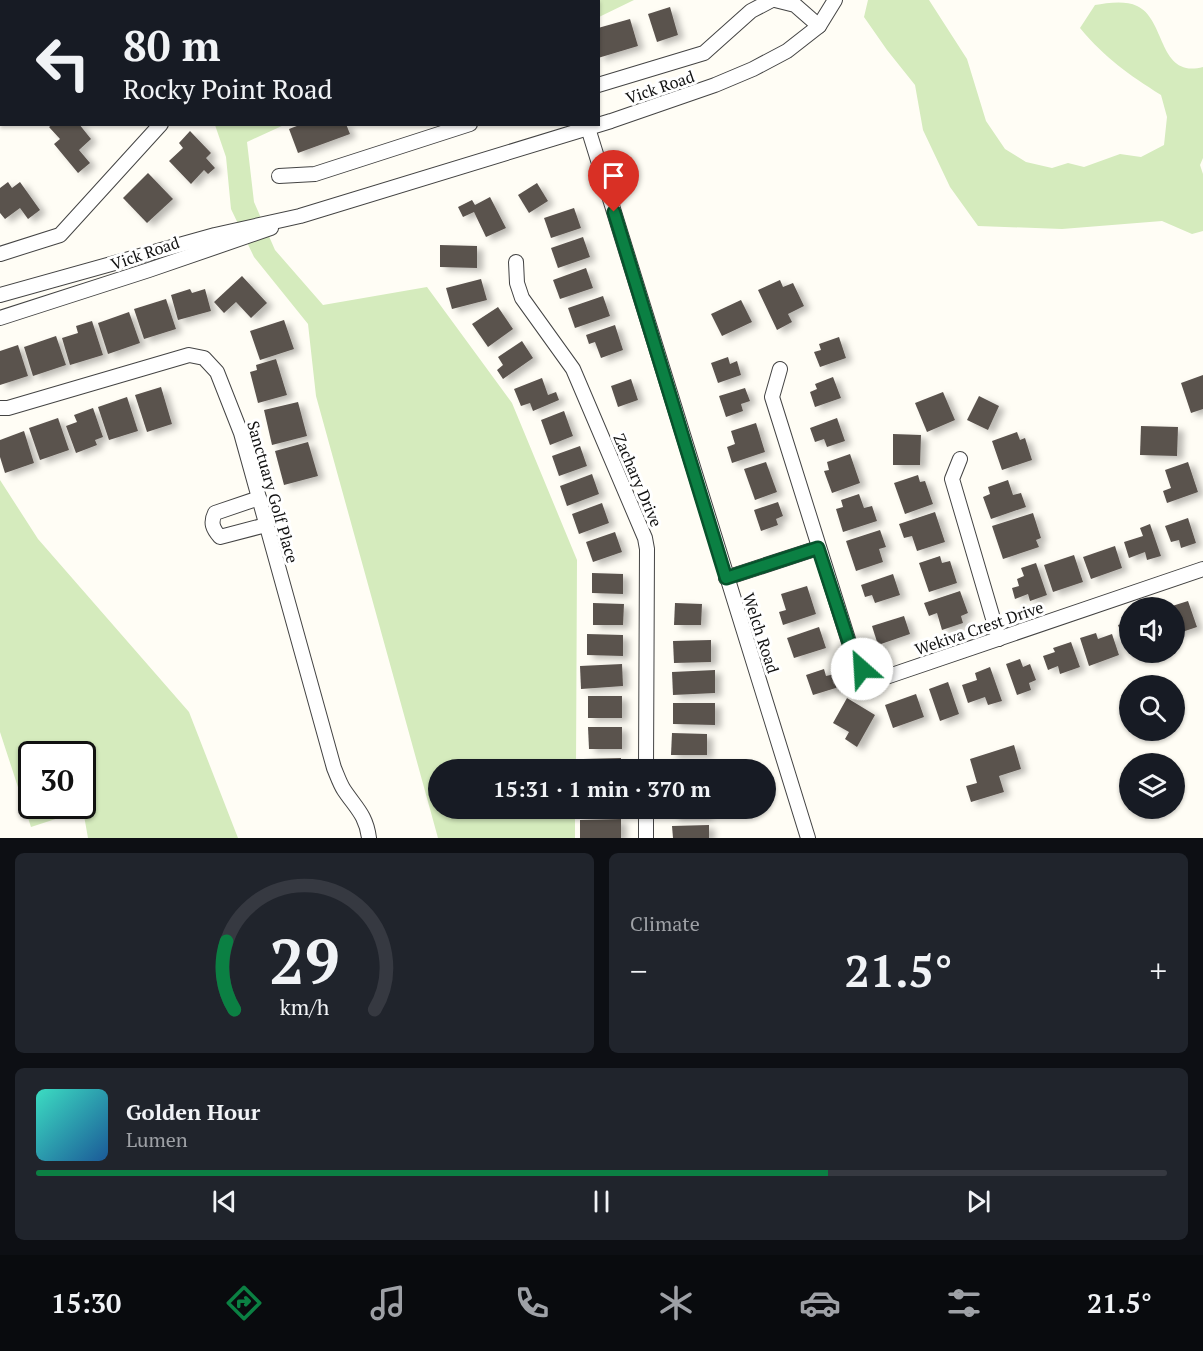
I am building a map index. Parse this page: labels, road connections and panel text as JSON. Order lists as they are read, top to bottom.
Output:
{
  "streets": {
    "street": [
      "Vick Road",
      "Zachary Drive",
      "Sanctuary Golf Place",
      "Wekiva Crest Drive",
      "Welch Road"
    ]
  },
  "crossings": [
    ["Vick Road", "Welch Road"]
  ],
  "page": {
    "turn": ["80 m", "Rocky Point Road"],
    "limit": "30",
    "trip": "15:31 · 1 min · 370 m",
    "tile": "Climate",
    "heat": ["−", "21.5°", "+"],
    "song": ["Golden Hour", "Lumen"],
    "tabs": ["15:30", "21.5°"],
    "gauge": ["29", "km/h"]
  }
}
